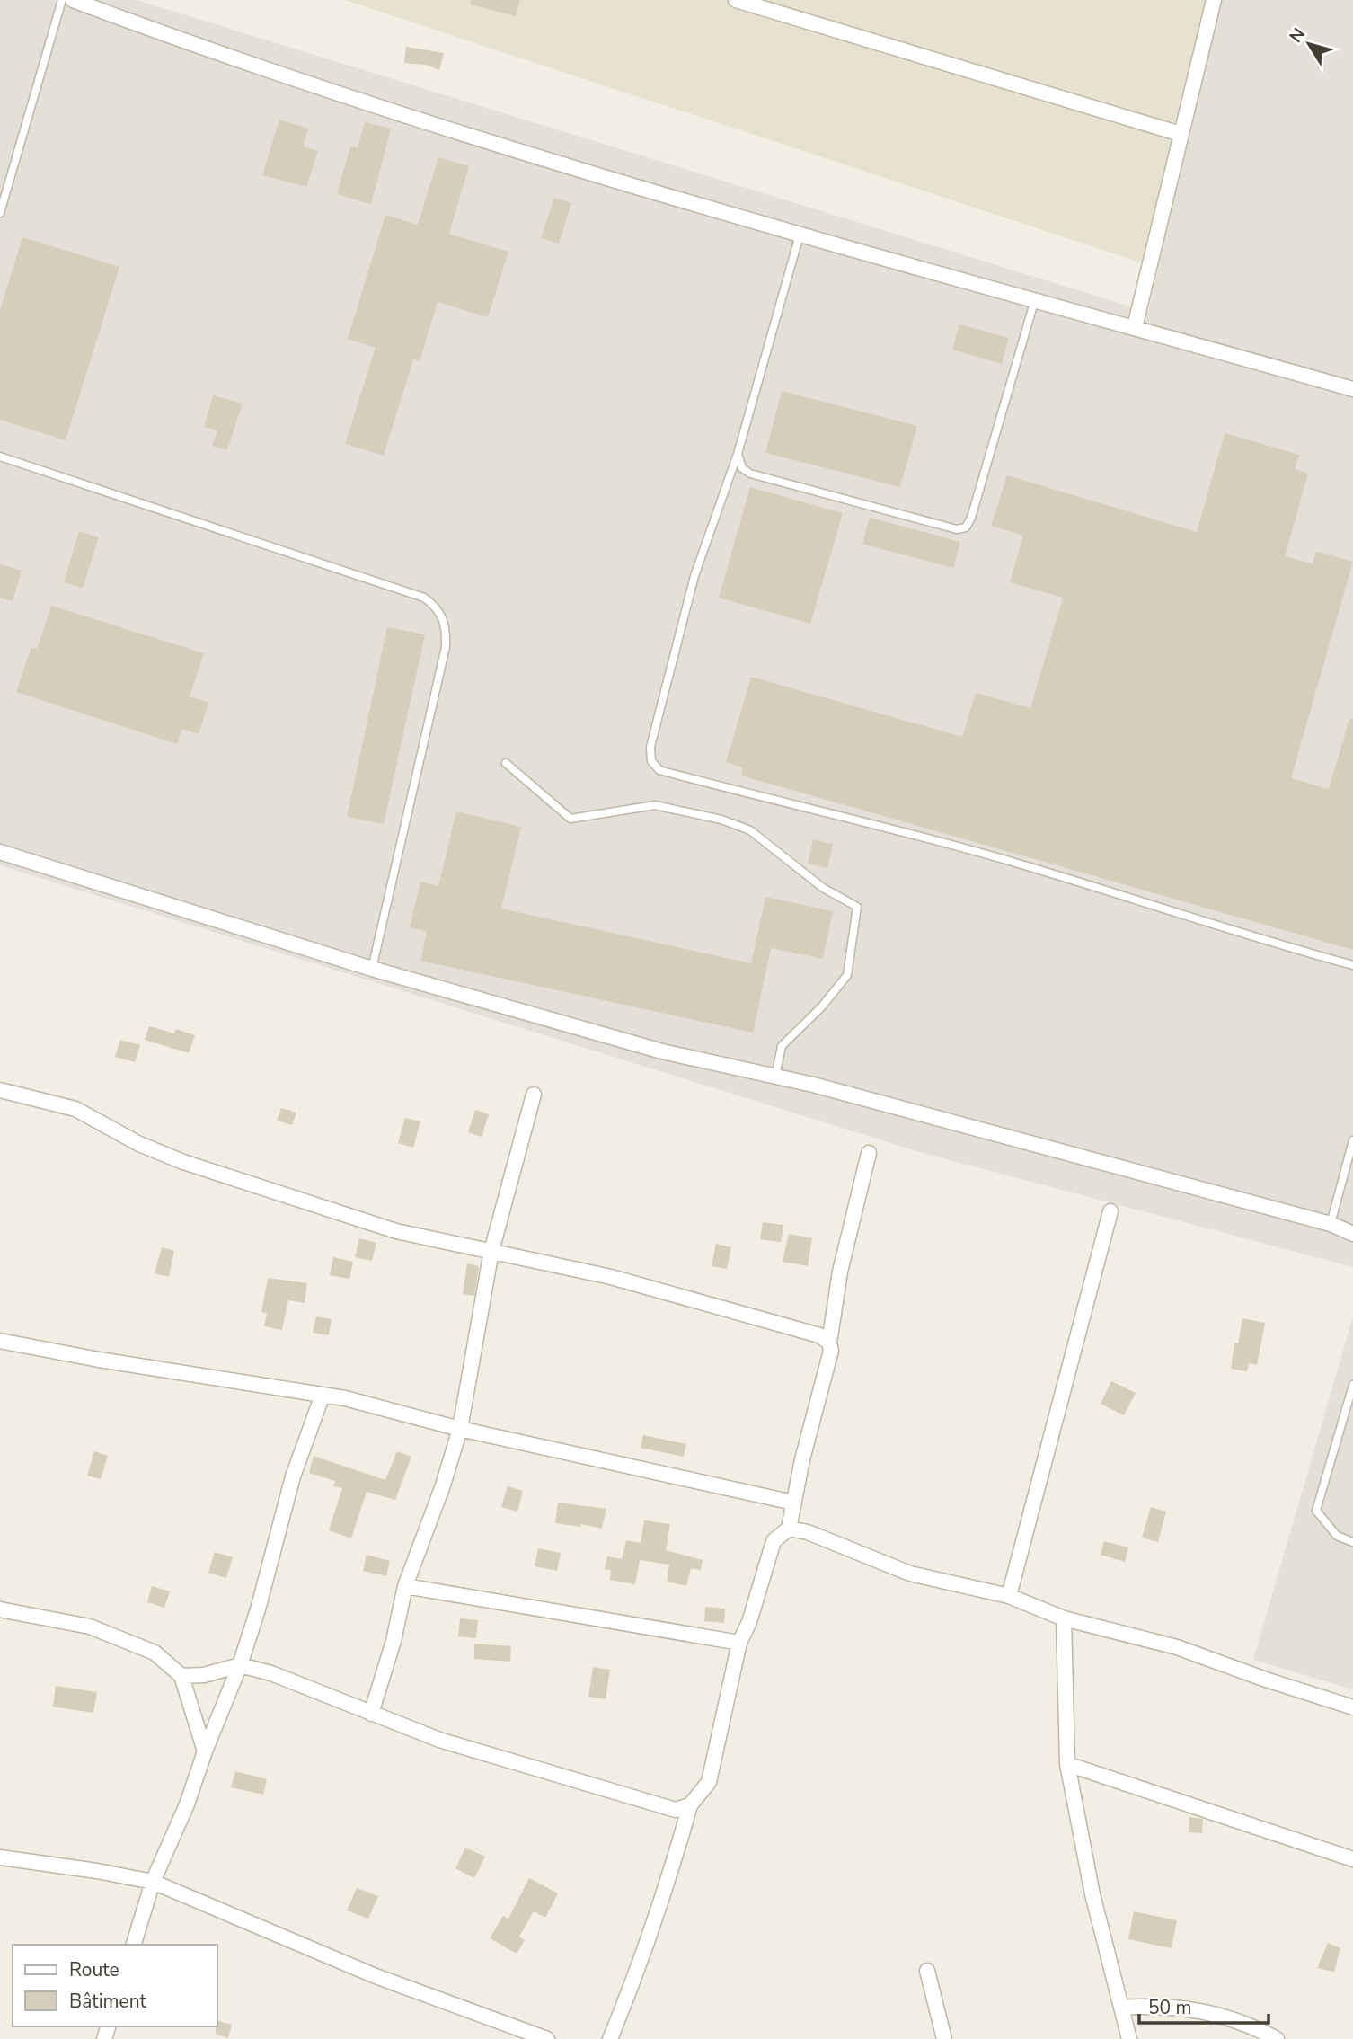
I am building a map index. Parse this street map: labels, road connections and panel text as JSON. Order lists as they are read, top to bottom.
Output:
{
  "legend": ["Route", "Bâtiment"],
  "scale_bar": "50 m",
  "north": "top left"
}
